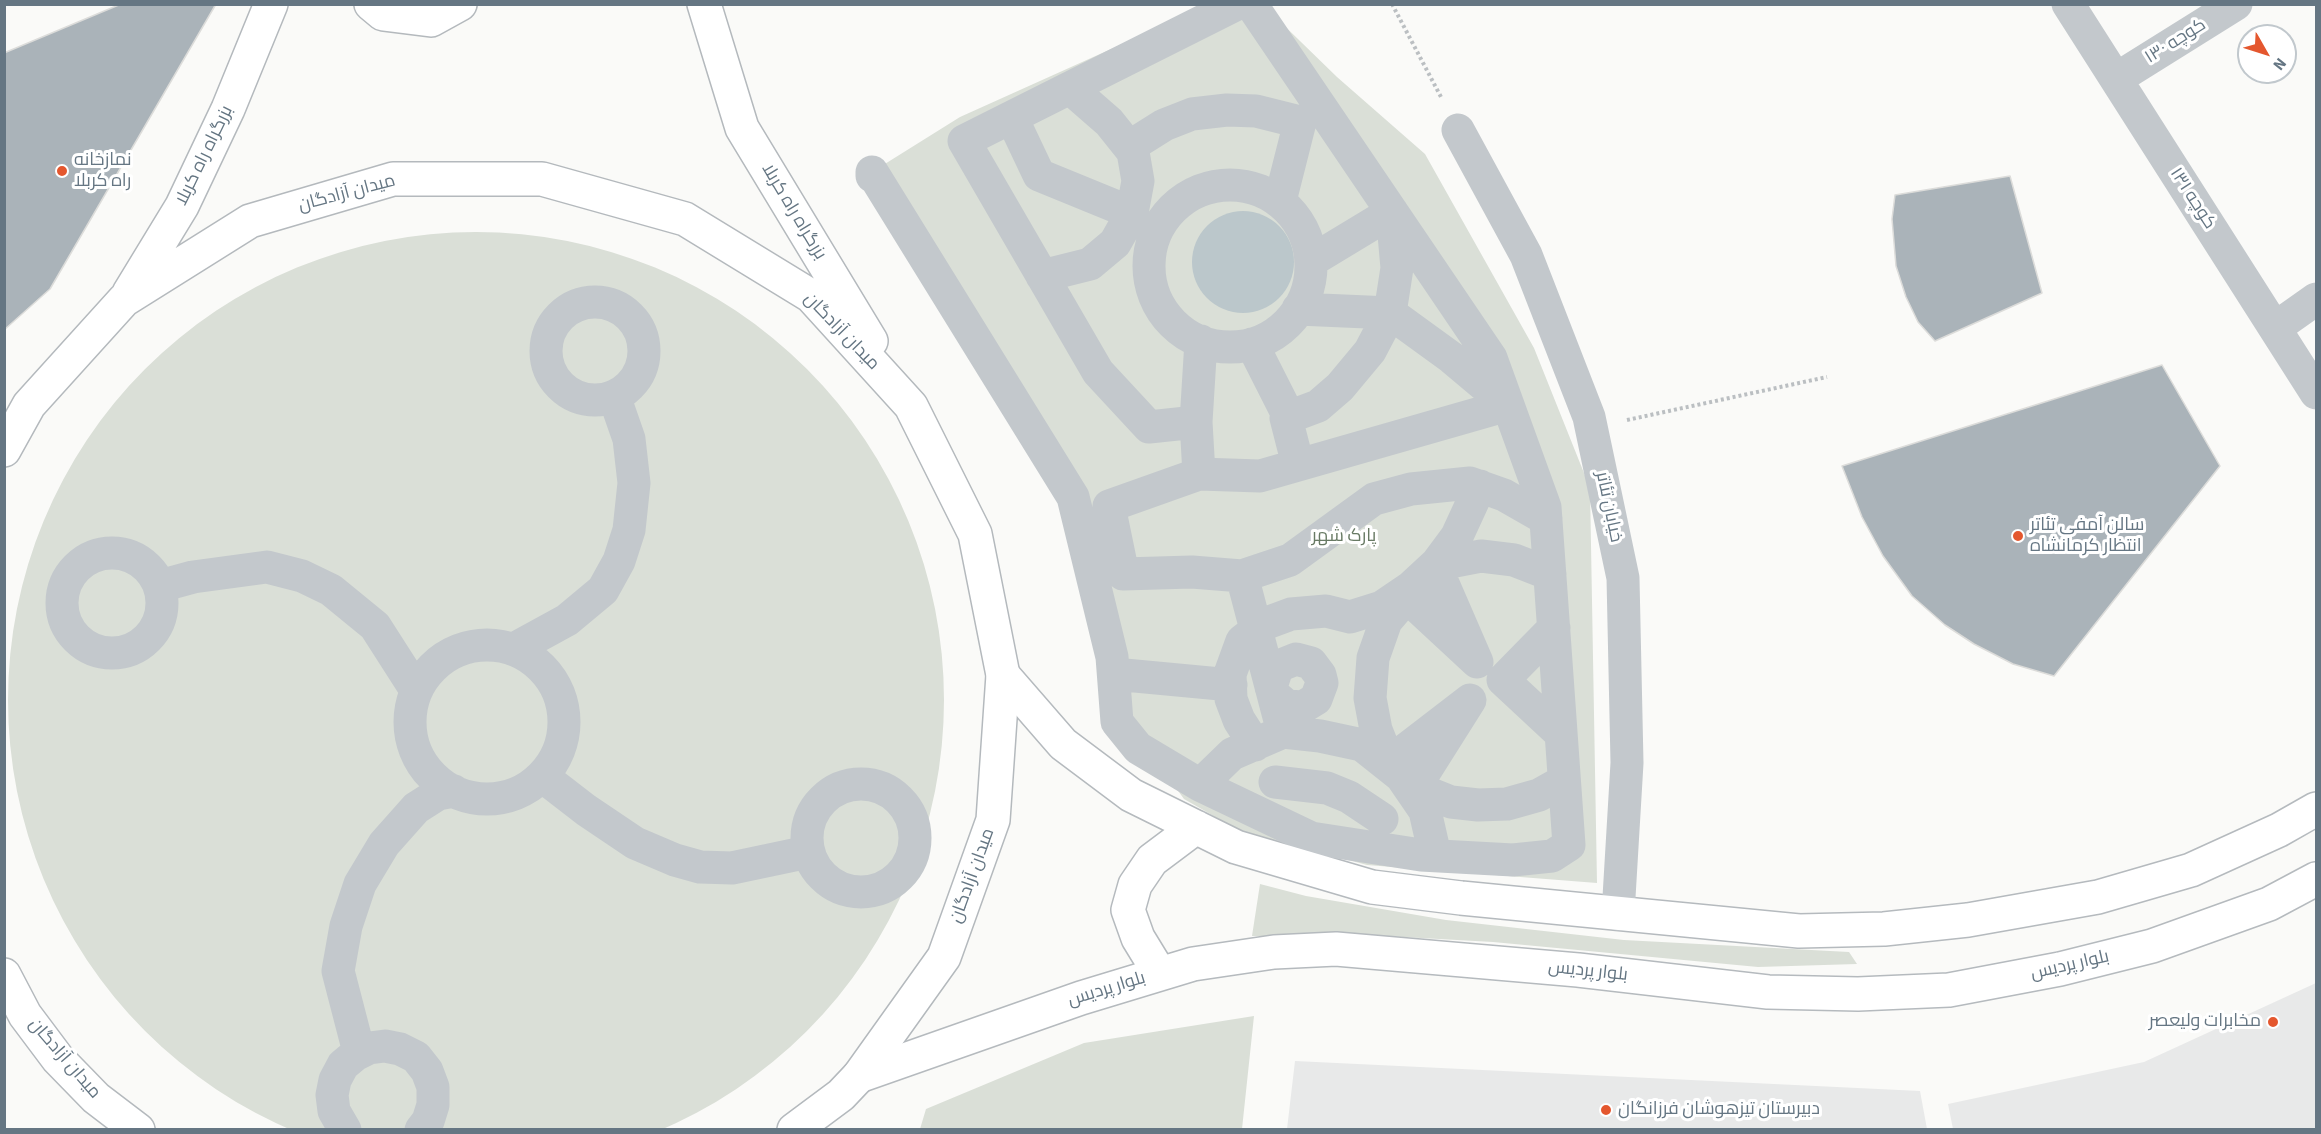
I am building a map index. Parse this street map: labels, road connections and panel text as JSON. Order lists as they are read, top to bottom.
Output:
{
  "streets": {
    "main road": ["بزرگراه راه کربلا", "میدان آزادگان", "بلوار پردیس"],
    "street": ["کوچه ۱۳۰", "کوچه ۱۳۱", "خیابان تئاتر"]
  },
  "crossings": [
    ["کوچه ۱۳۰", "کوچه ۱۳۱"],
    ["بزرگراه راه کربلا", "میدان آزادگان"],
    ["میدان آزادگان", "بلوار پردیس"]
  ],
  "parks": ["پارک شهر"],
  "places": [
    "نمازخانه راه کربلا",
    "سالن آمفی تئاتر انتظار کرمانشاه",
    "مخابرات ولیعصر",
    "دبیرستان تیزهوشان فرزانگان"
  ],
  "north": "bottom right"
}
